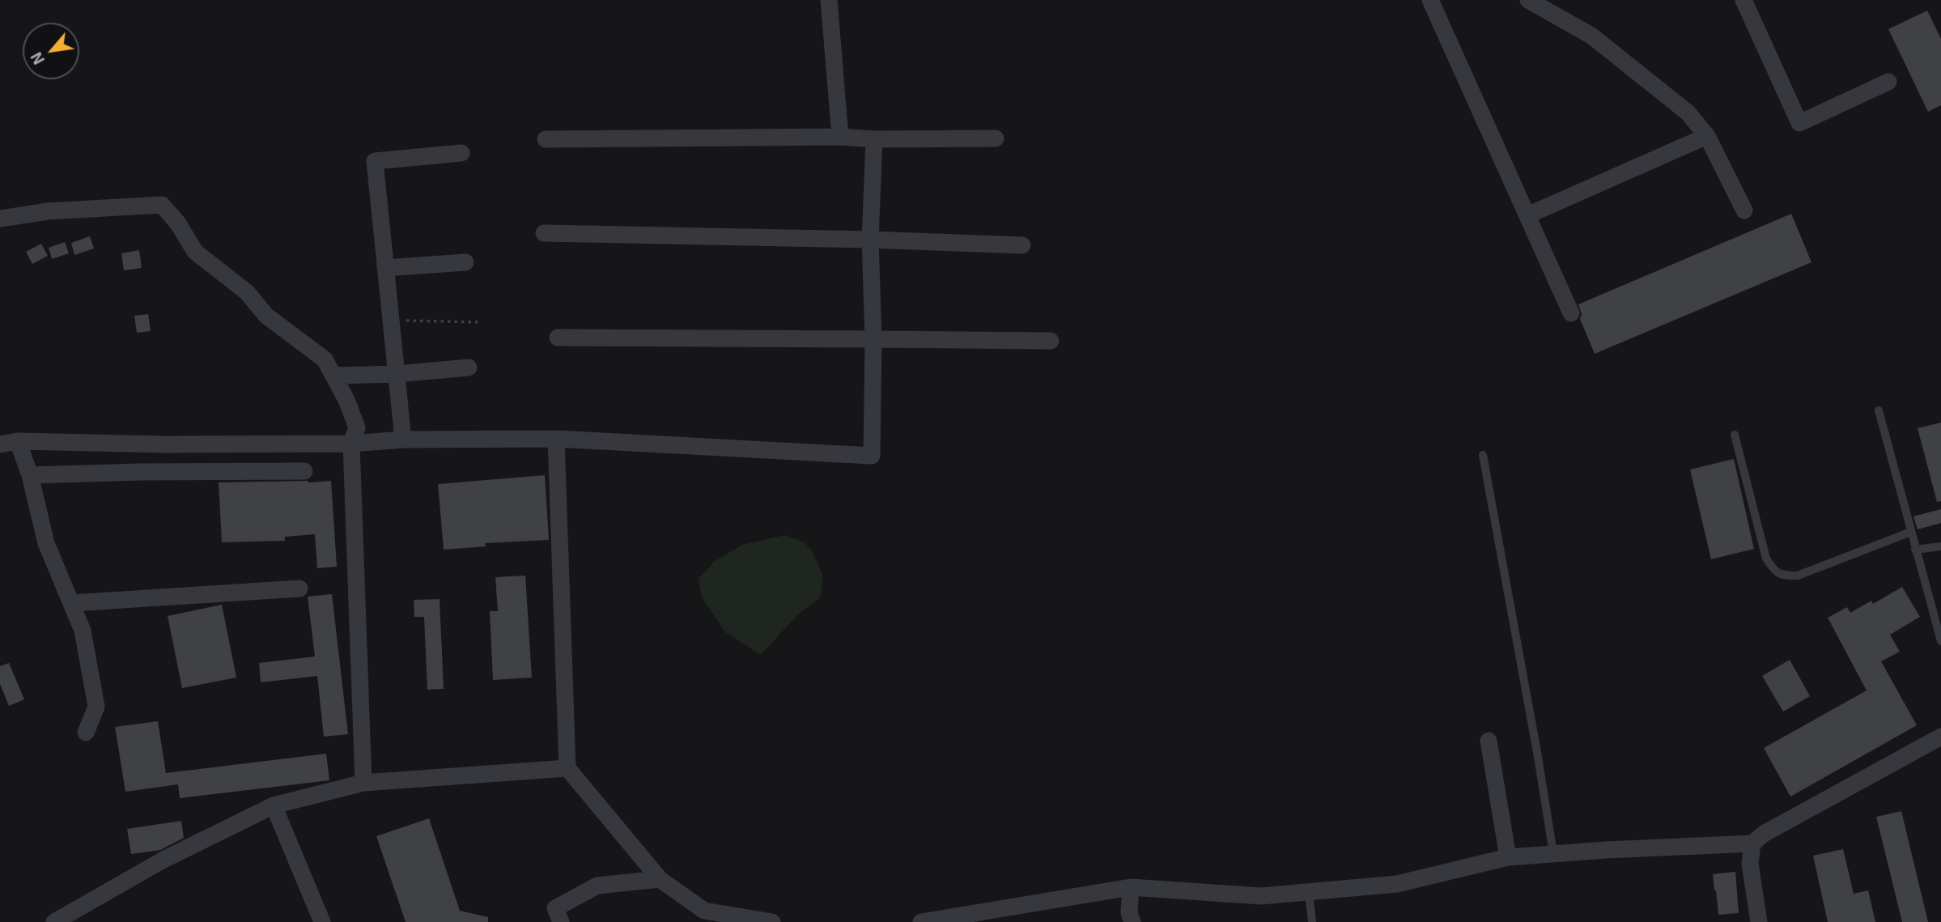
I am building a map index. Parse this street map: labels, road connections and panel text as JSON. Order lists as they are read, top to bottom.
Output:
{
  "north": "bottom left"
}
